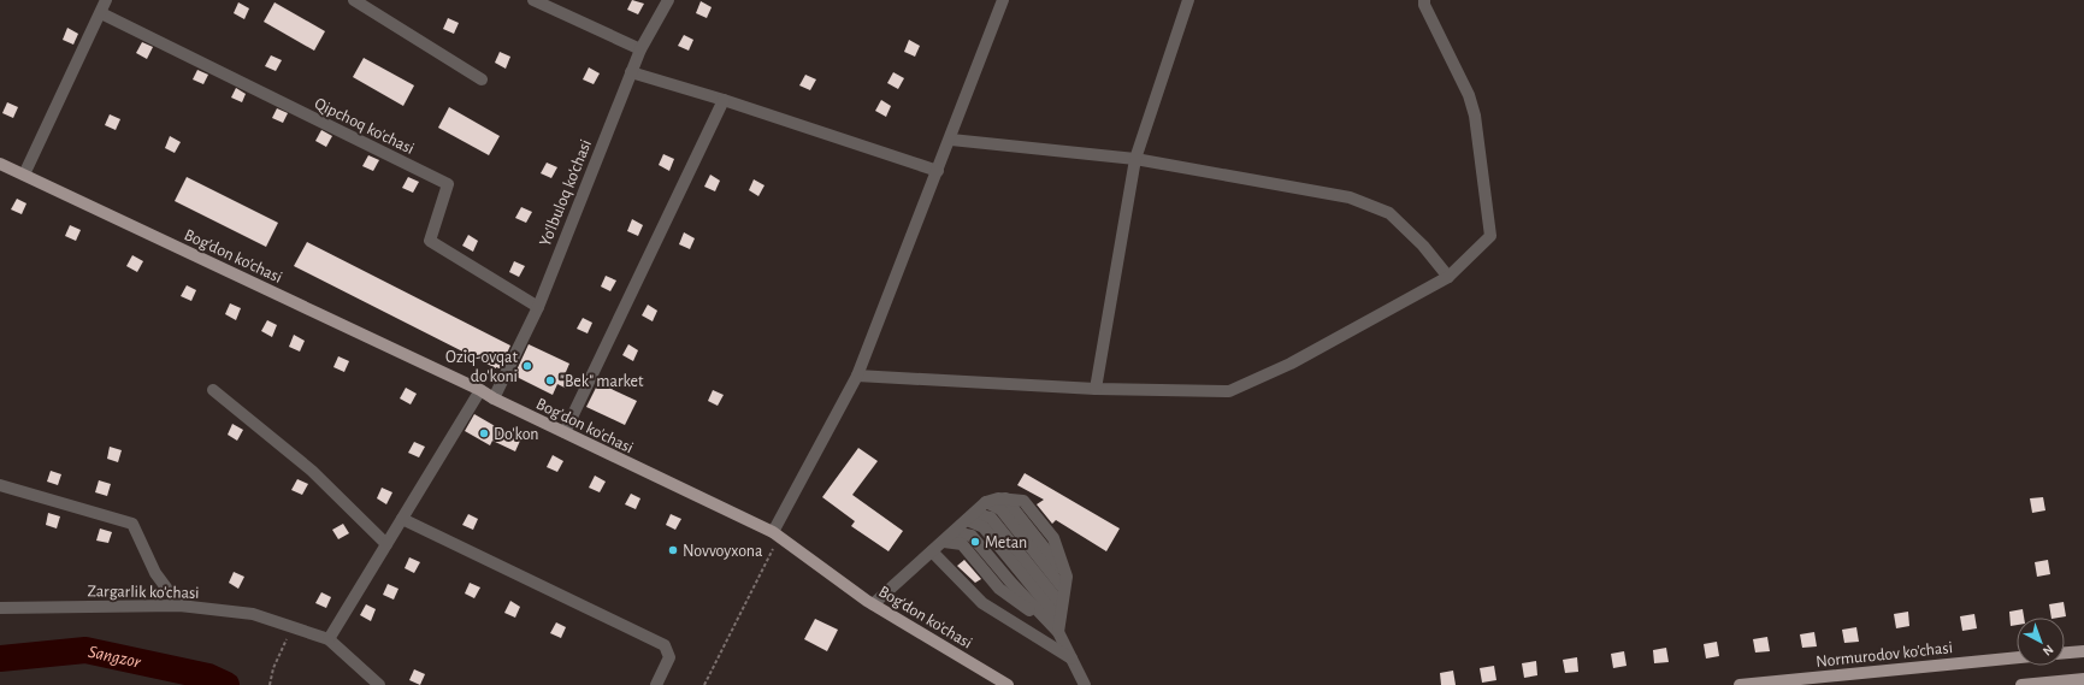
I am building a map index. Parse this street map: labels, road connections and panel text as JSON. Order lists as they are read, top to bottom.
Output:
{
  "streets": {
    "main road": ["Bog'don ko'chasi", "Normurodov ko'chasi"],
    "street": ["Qipchoq ko'chasi", "Yo'lbuloq ko'chasi", "Zargarlik ko'chasi"]
  },
  "crossings": [
    ["Qipchoq ko'chasi", "Yo'lbuloq ko'chasi"],
    ["Yo'lbuloq ko'chasi", "Bog'don ko'chasi"]
  ],
  "water": ["Sangzor"],
  "places": [
    "Oziq-ovqat do'koni",
    "\"Bek\" market",
    "Do'kon",
    "Metan",
    "Novvoyxona"
  ],
  "north": "bottom right"
}
